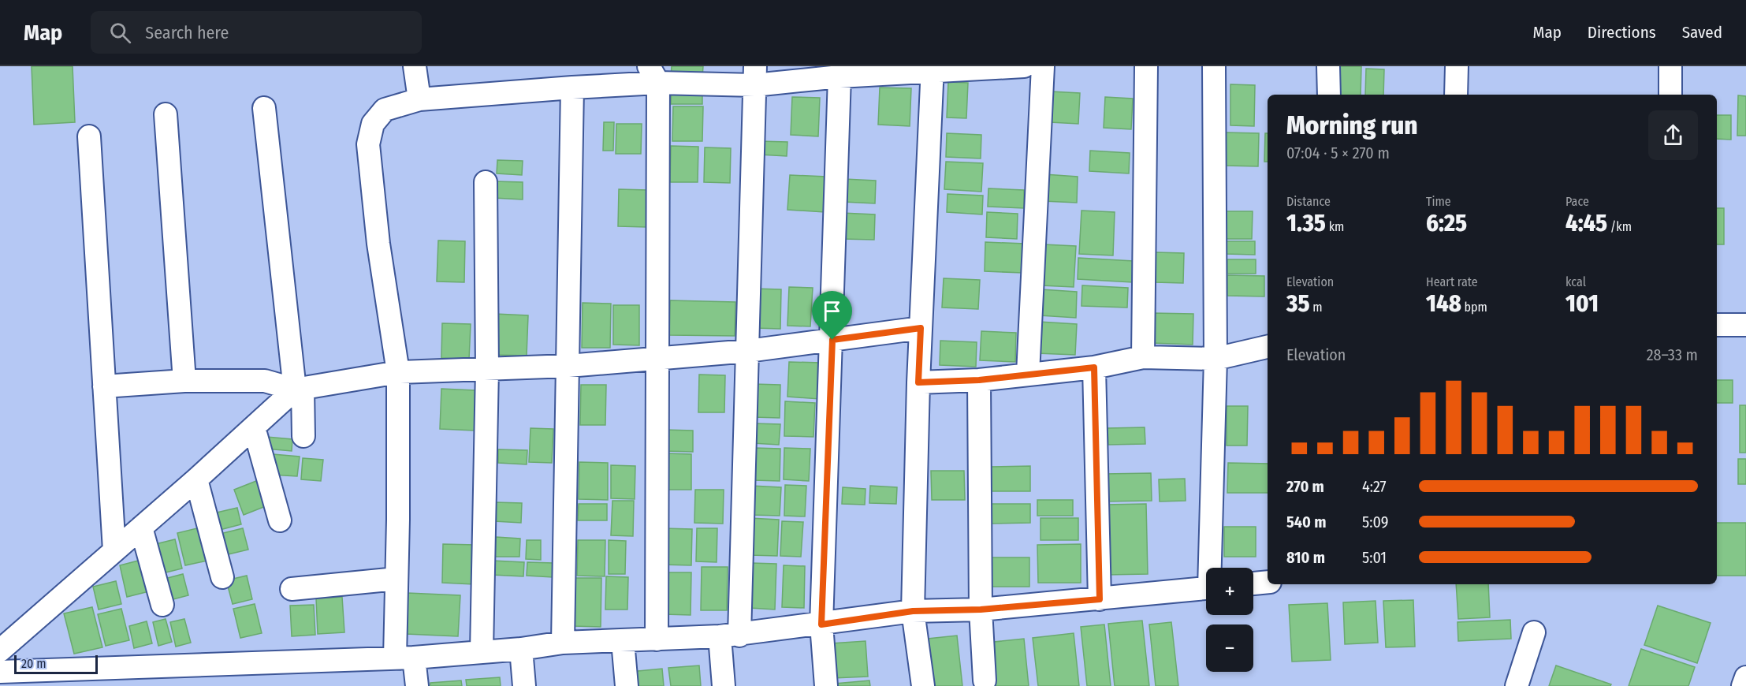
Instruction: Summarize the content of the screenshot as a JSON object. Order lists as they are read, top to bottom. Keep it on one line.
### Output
{"scale_bar":"20 m","page":{"header":"Map","search":"Search here","nav":["Map","Directions","Saved"],"heading":["Morning run","07:04 · 5 × 270 m"],"stats":[["Distance","1.35 km"],["Time","6:25"],["Pace","4:45 /km"],["Elevation","35 m"],["Heart rate","148 bpm"],["kcal","101"]],"chart":["Elevation","28–33 m"],"list":[{"name":"270 m","note":"4:27"},{"name":"540 m","note":"5:09"},{"name":"810 m","note":"5:01"}],"map_buttons":["+","−"],"scale":"20 m"}}
